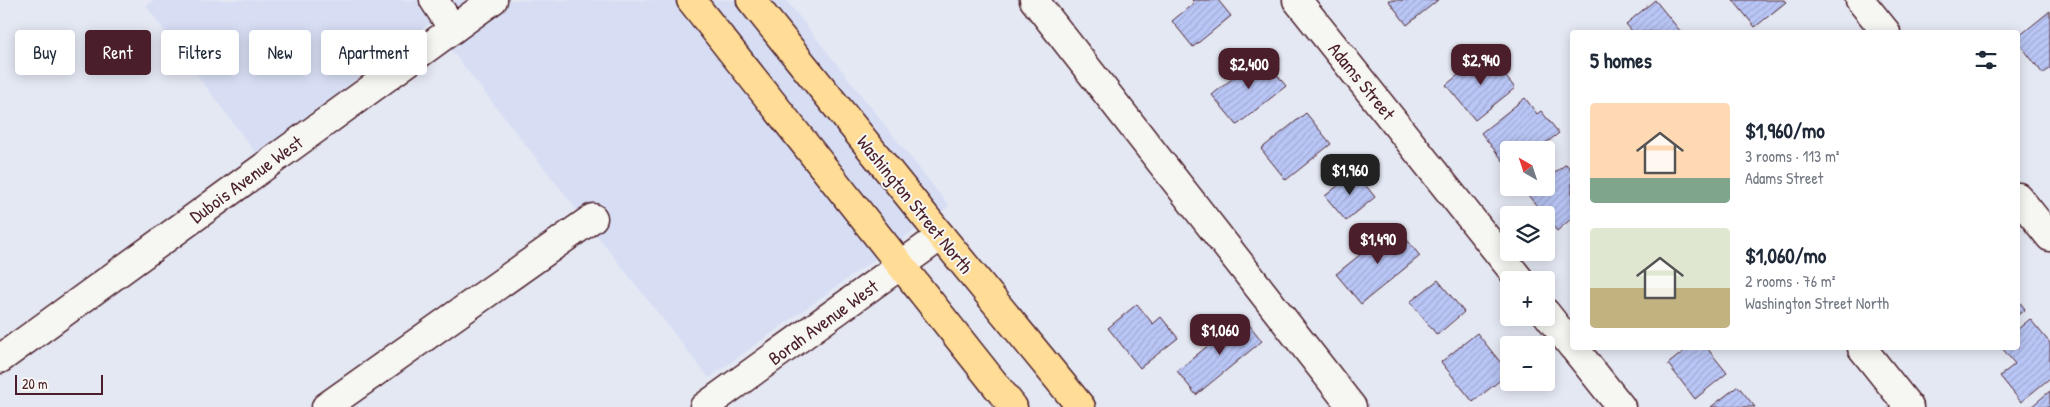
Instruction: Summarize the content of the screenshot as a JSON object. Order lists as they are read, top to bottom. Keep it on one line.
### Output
{"streets":{"main road":["Washington Street North"],"street":["Adams Street","Dubois Avenue West","Borah Avenue West"]},"crossings":[["Washington Street North","Borah Avenue West"]],"scale_bar":"20 m","north":"top left","page":{"chip":["Buy","Rent","Filters","New","Apartment"],"heading":"5 homes","price":["$2,940","$2,400","$1,960","$1,490","$1,060"],"list":[{"name":"$1,960/mo","note":"3 rooms · 113 m² · Adams Street"},{"name":"$1,060/mo","note":"2 rooms · 76 m² · Washington Street North"}],"map_buttons":["+","−"],"scale":"20 m"}}
